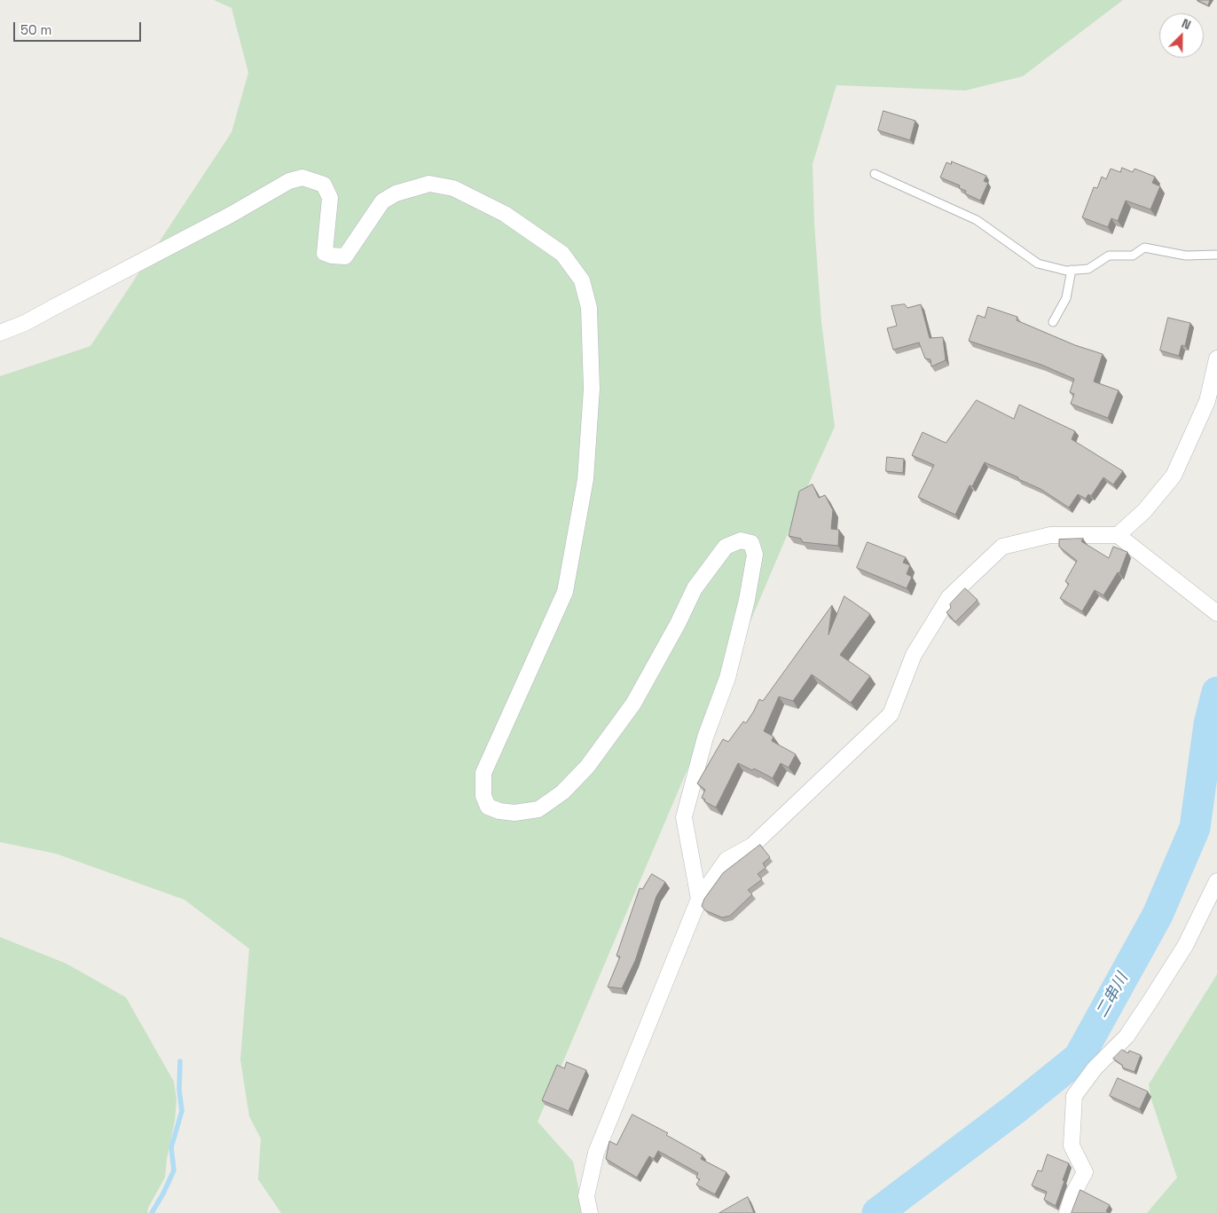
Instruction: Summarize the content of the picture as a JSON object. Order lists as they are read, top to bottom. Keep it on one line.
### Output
{"water":["二串川"],"scale_bar":"50 m","north":"top right"}
